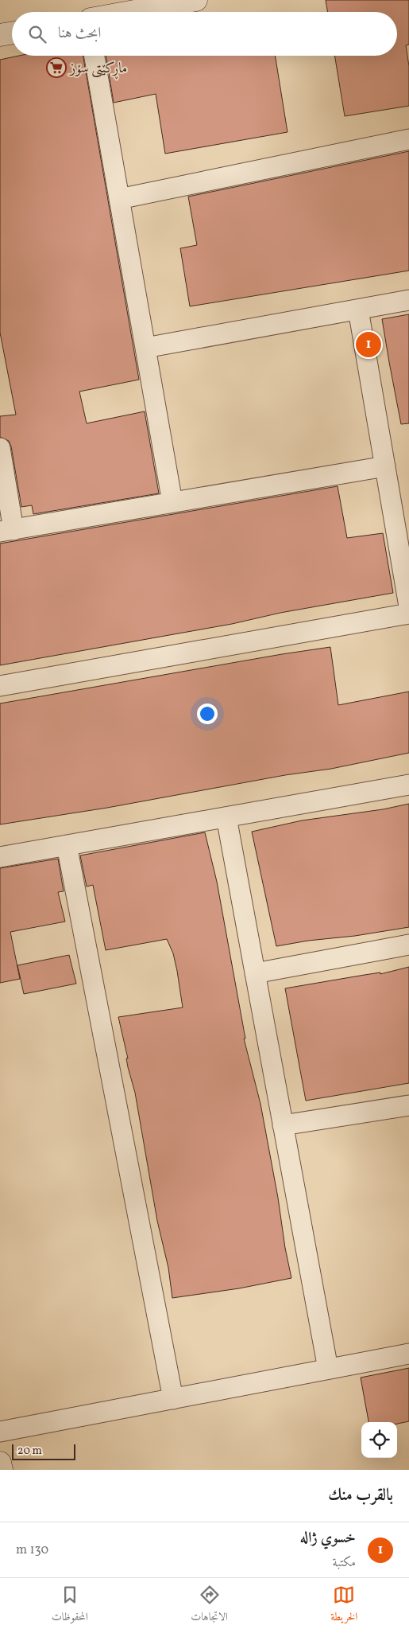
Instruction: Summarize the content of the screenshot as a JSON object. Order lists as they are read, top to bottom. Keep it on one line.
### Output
{"places":{"supermarket":["ماڕکێتی سۆز"]},"scale_bar":"20 m","page":{"search":"ابحث هنا","pins":"1","scale":"20 m","heading":"بالقرب منك","list":[{"mark":"1","name":"خسوي ژاله","note":"مكتبة","value":"130 m"}],"nav":["الخريطة","الاتجاهات","المحفوظات"]}}
